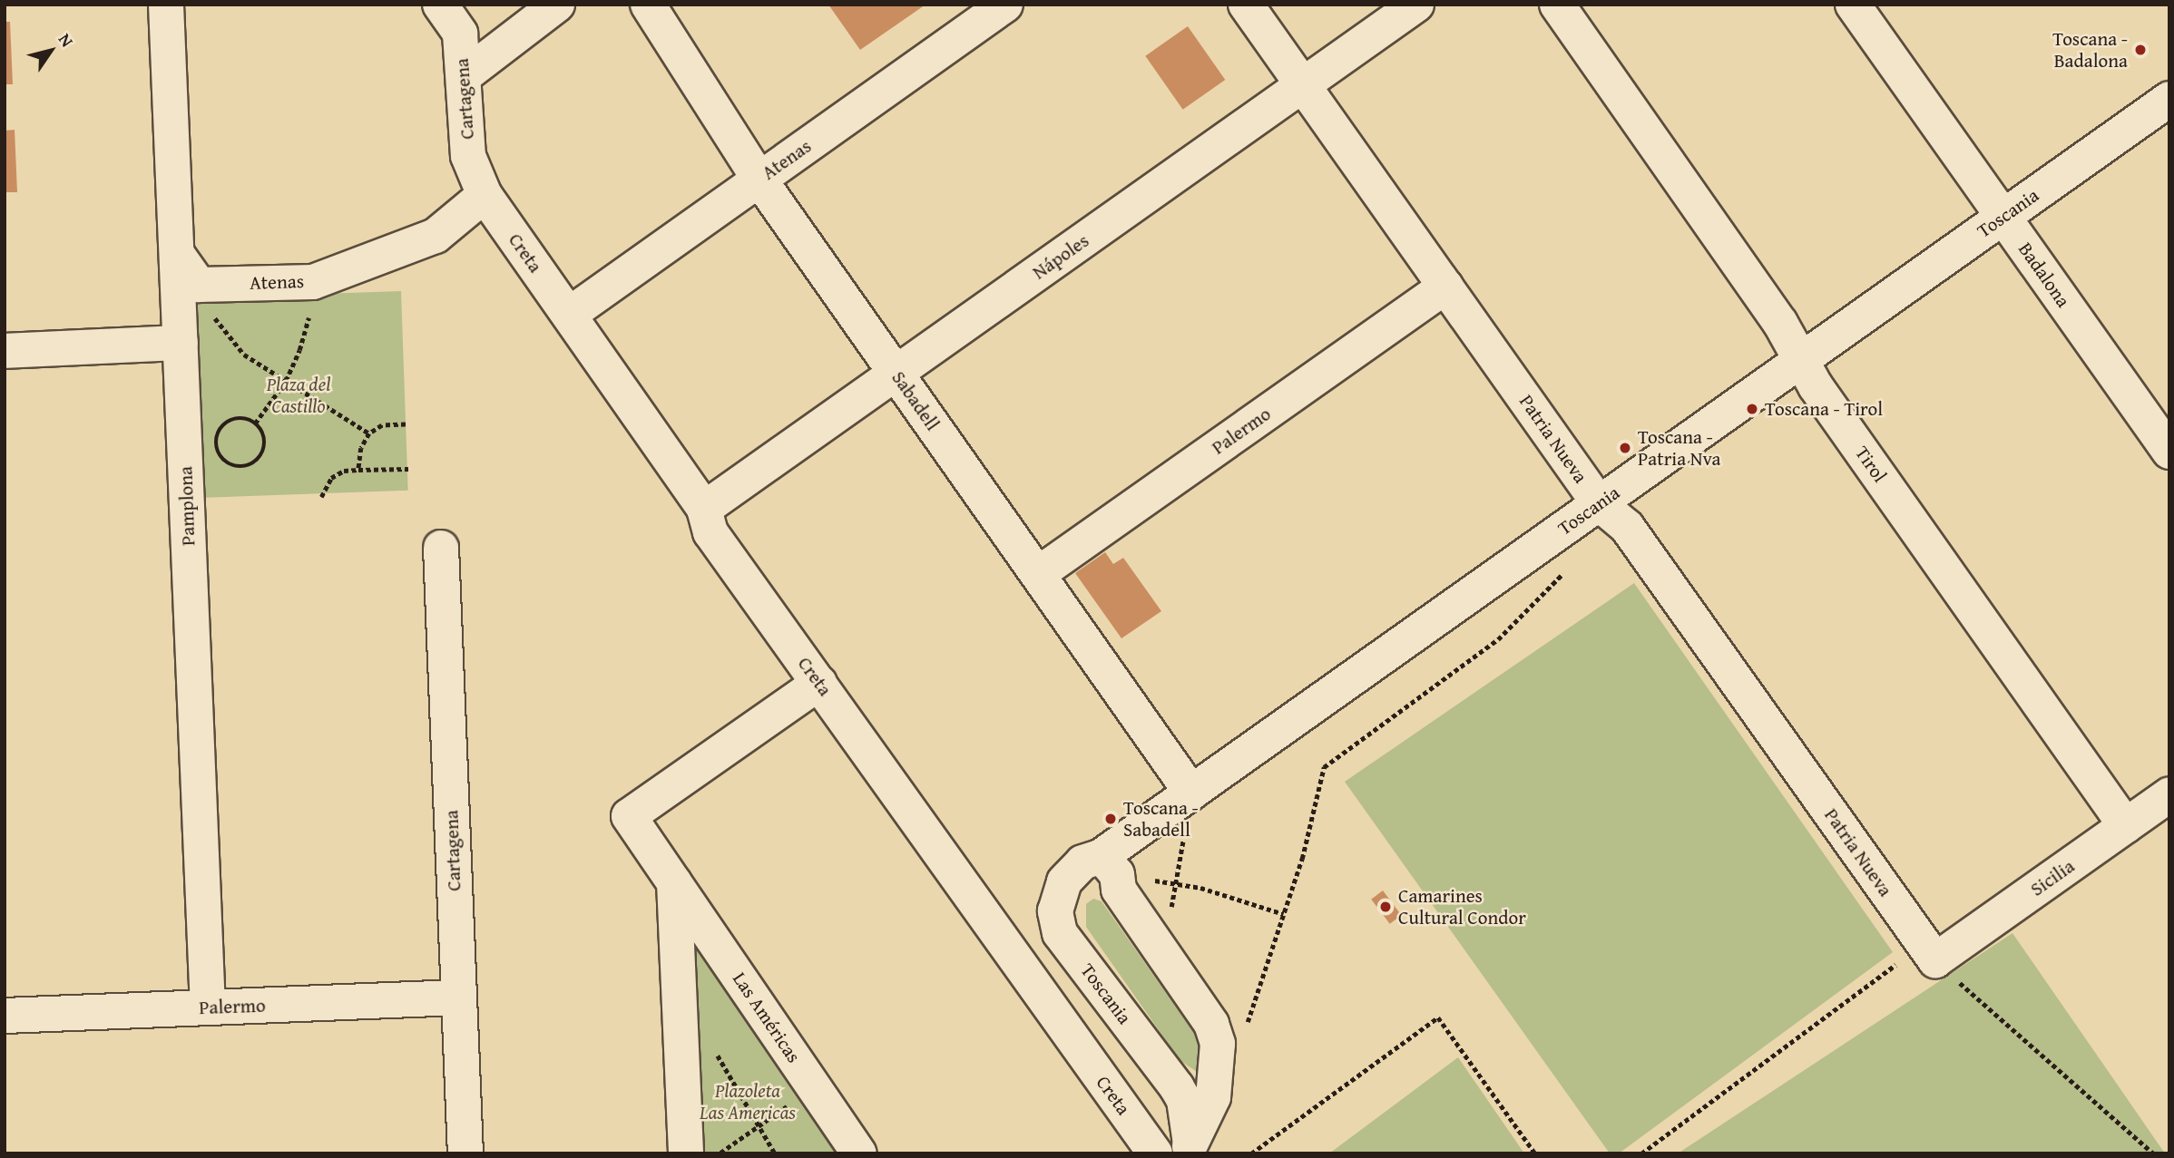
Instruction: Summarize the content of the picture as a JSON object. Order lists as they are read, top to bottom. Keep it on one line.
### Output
{"streets":{"street":["Cartagena","Atenas","Toscania","Creta","Nápoles","Badalona","Sabadell","Palermo","Patria Nueva","Tirol","Pamplona","Sicilia","Las Américas"]},"crossings":[["Cartagena","Atenas"],["Cartagena","Creta"],["Cartagena","Palermo"],["Atenas","Creta"],["Atenas","Sabadell"],["Toscania","Badalona"],["Toscania","Sabadell"],["Toscania","Patria Nueva"],["Toscania","Tirol"],["Creta","Nápoles"],["Creta","Las Américas"],["Nápoles","Sabadell"],["Nápoles","Patria Nueva"],["Sabadell","Palermo"],["Palermo","Patria Nueva"],["Palermo","Pamplona"],["Patria Nueva","Sicilia"],["Tirol","Sicilia"]],"parks":["Plaza del Castillo","Plazoleta Las Americas"],"places":["Toscana - Badalona","Toscana - Tirol","Toscana - Patria Nva","Toscana - Sabadell","Camarines Cultural Condor"],"north":"top right"}
